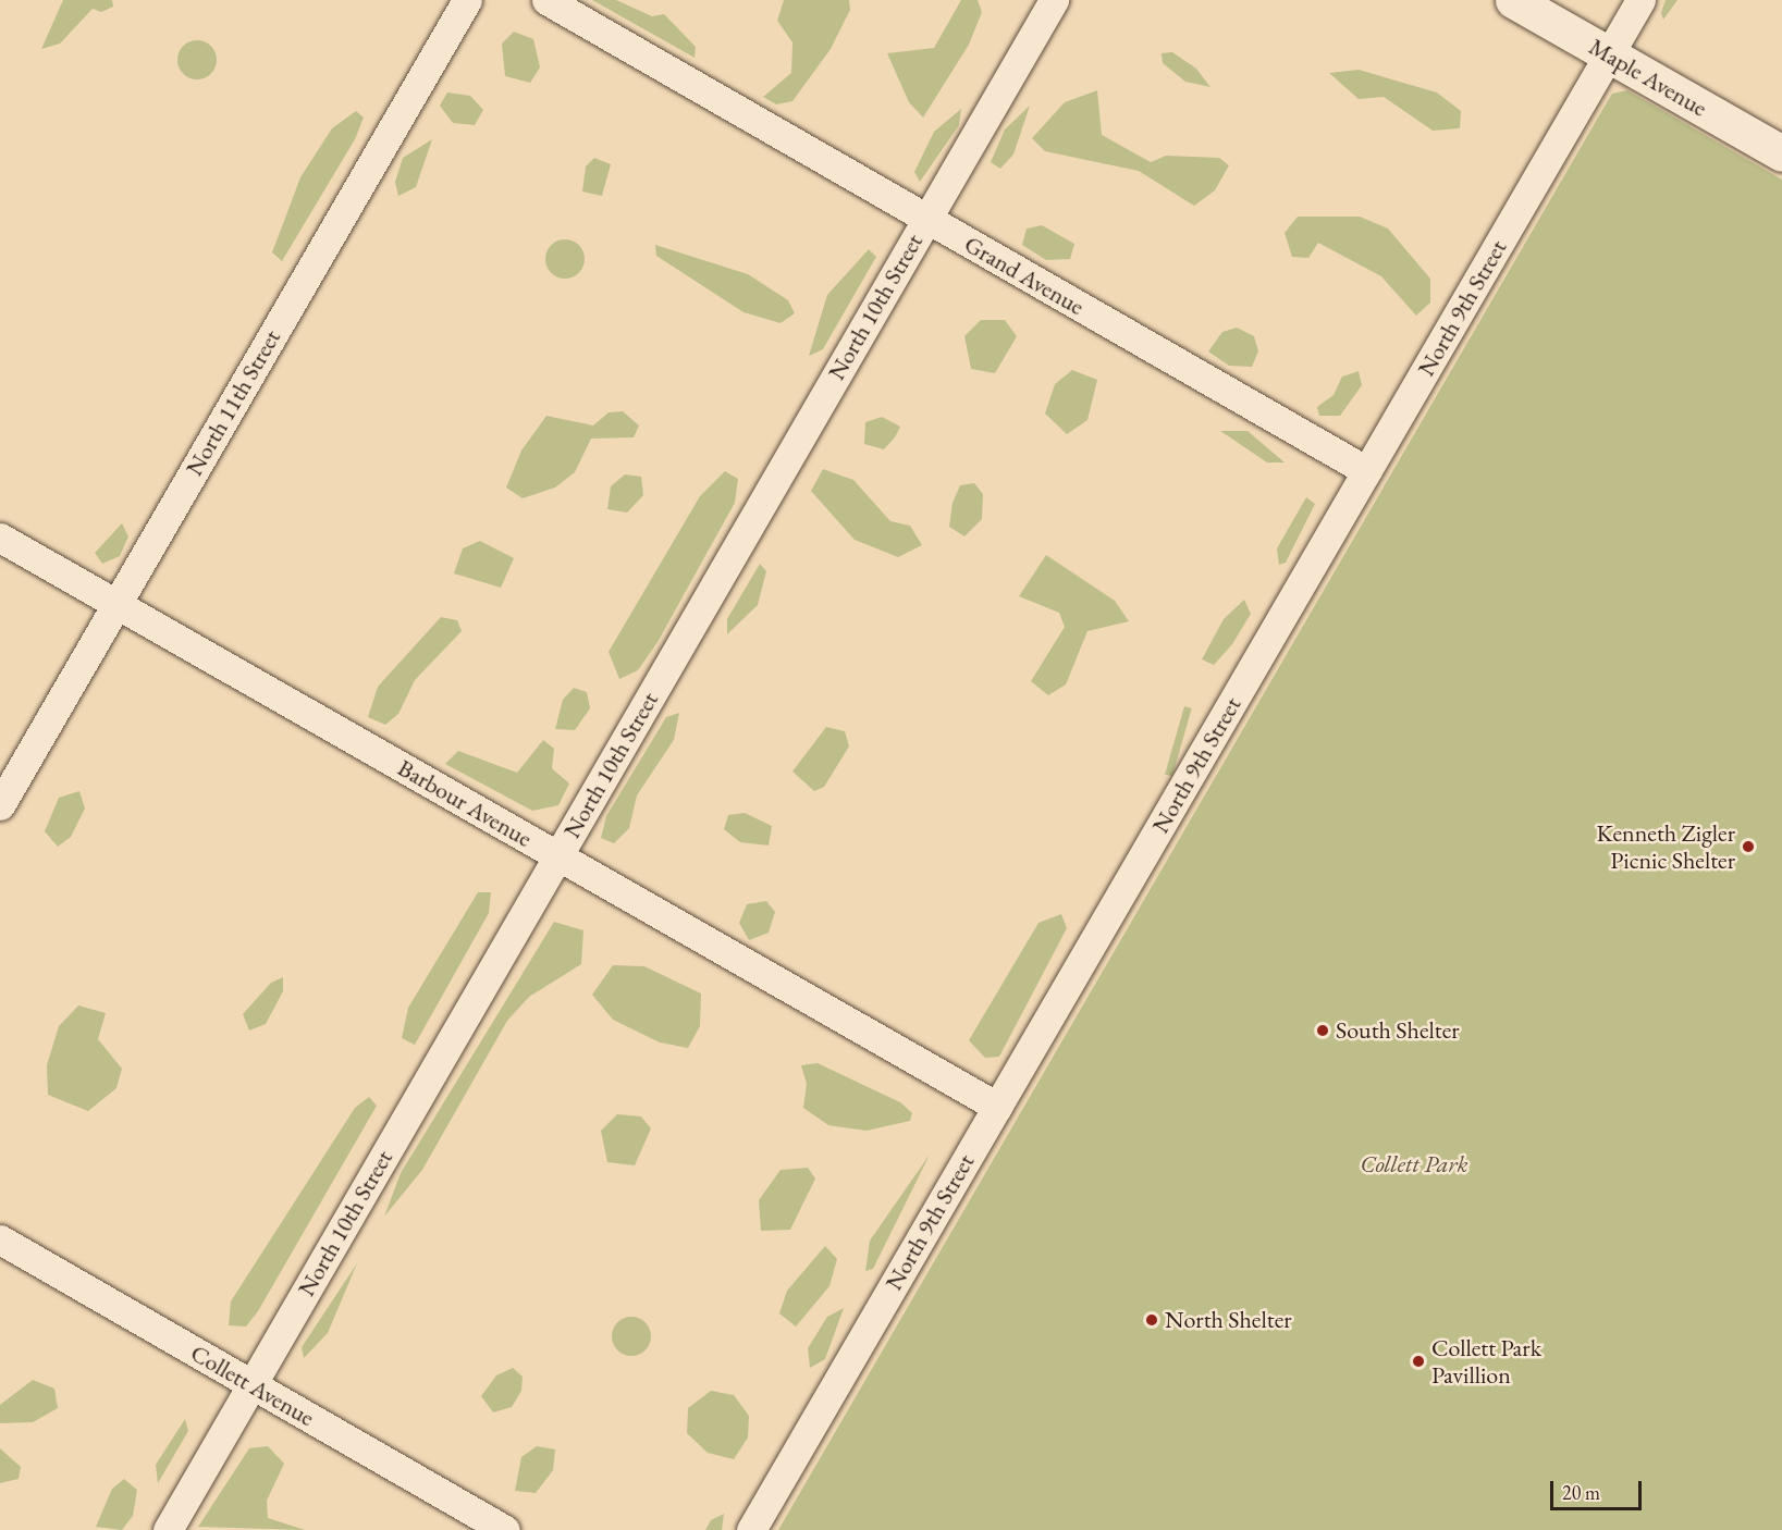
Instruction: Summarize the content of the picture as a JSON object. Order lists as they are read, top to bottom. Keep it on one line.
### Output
{"streets":{"main road":["Maple Avenue"],"street":["Grand Avenue","North 10th Street","North 9th Street","North 11th Street","Barbour Avenue","Collett Avenue"]},"crossings":[["Maple Avenue","North 9th Street"],["Grand Avenue","North 10th Street"],["Grand Avenue","North 9th Street"],["North 10th Street","Barbour Avenue"],["North 10th Street","Collett Avenue"],["North 9th Street","Barbour Avenue"],["North 11th Street","Barbour Avenue"]],"parks":["Collett Park"],"places":["Kenneth Zigler Picnic Shelter","South Shelter","North Shelter","Collett Park Pavillion"],"scale_bar":"20 m"}
